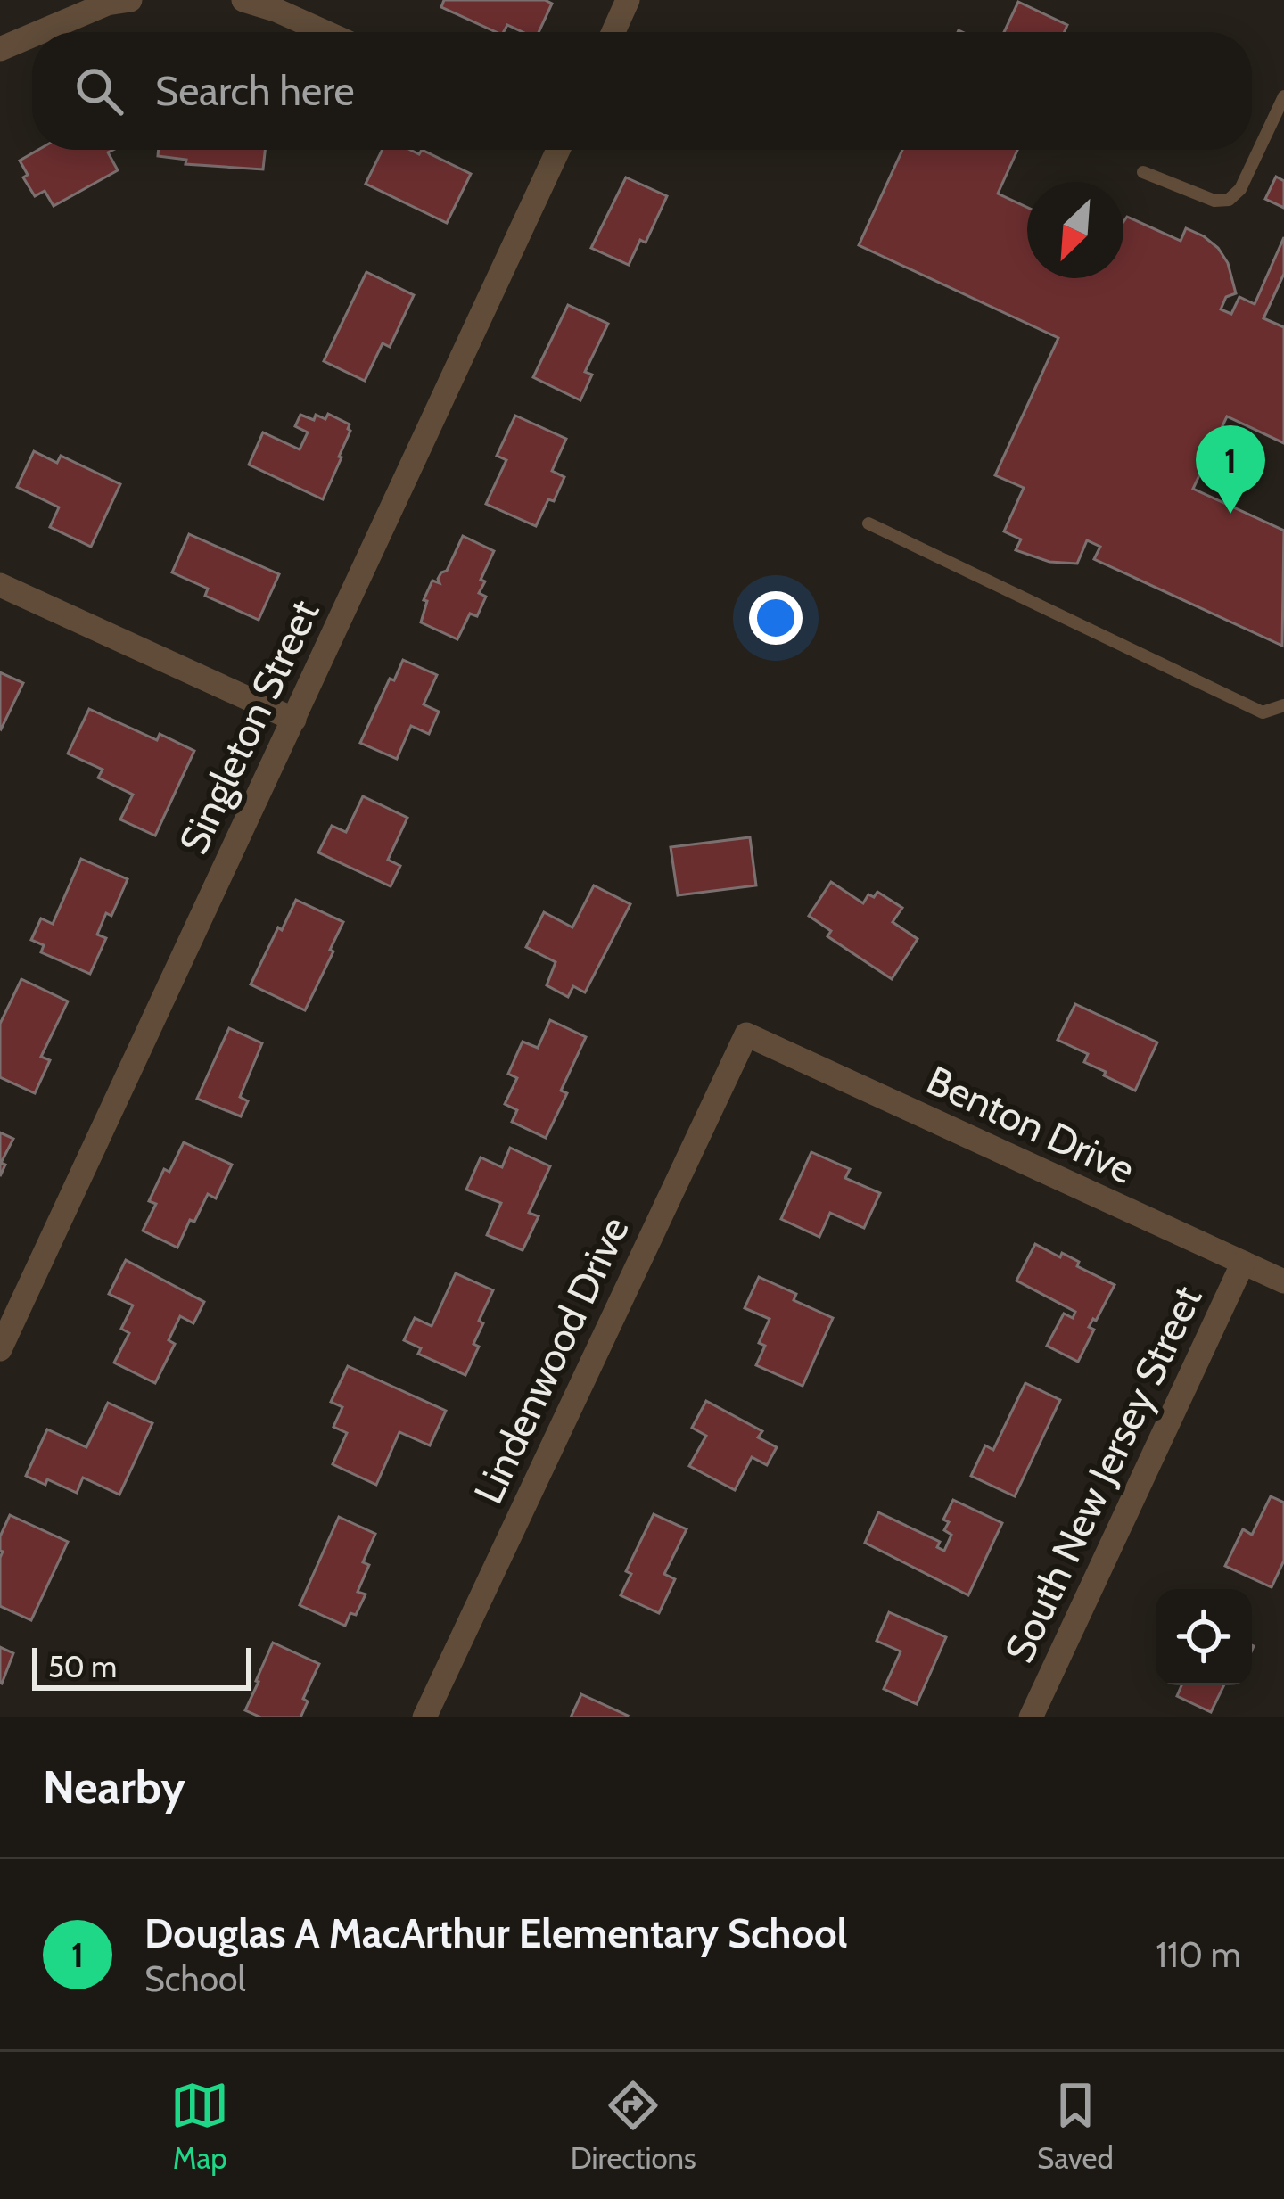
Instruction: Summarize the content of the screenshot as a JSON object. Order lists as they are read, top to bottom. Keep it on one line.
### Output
{"streets":{"street":["Singleton Street","Benton Drive","Lindenwood Drive","South New Jersey Street"]},"crossings":[["Benton Drive","Lindenwood Drive"],["Benton Drive","South New Jersey Street"]],"scale_bar":"50 m","north":"bottom left","page":{"search":"Search here","pins":"1","scale":"50 m","heading":"Nearby","list":[{"mark":"1","name":"Douglas A MacArthur Elementary School","note":"School","value":"110 m"}],"nav":["Map","Directions","Saved"]}}
